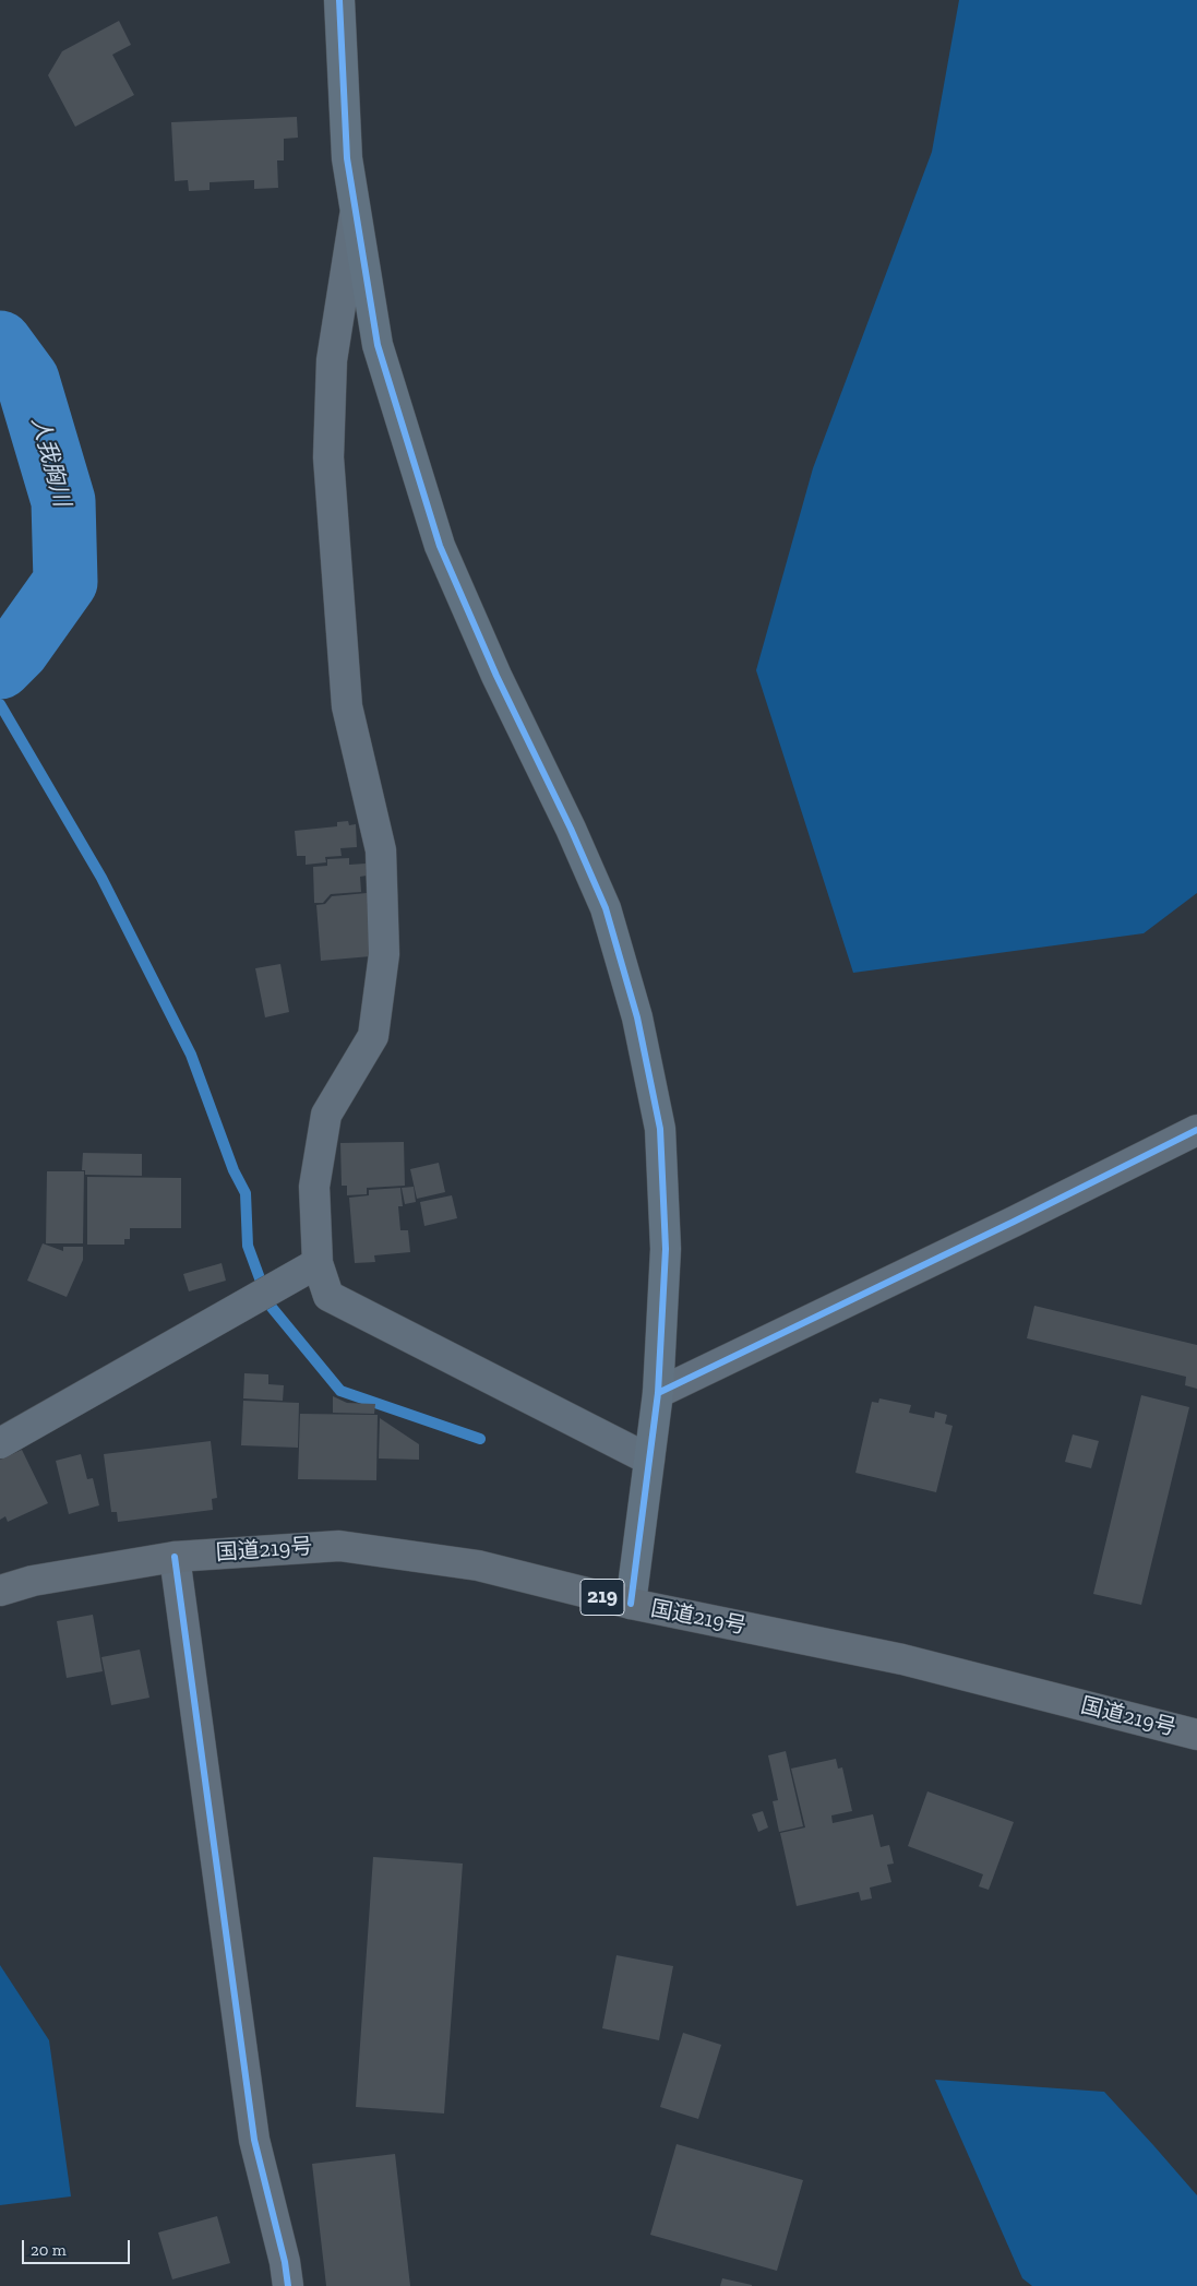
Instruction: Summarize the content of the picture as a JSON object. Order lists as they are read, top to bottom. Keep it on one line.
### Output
{"streets":{"highway":["国道219号","219"]},"water":["人我胸川"],"scale_bar":"20 m"}
